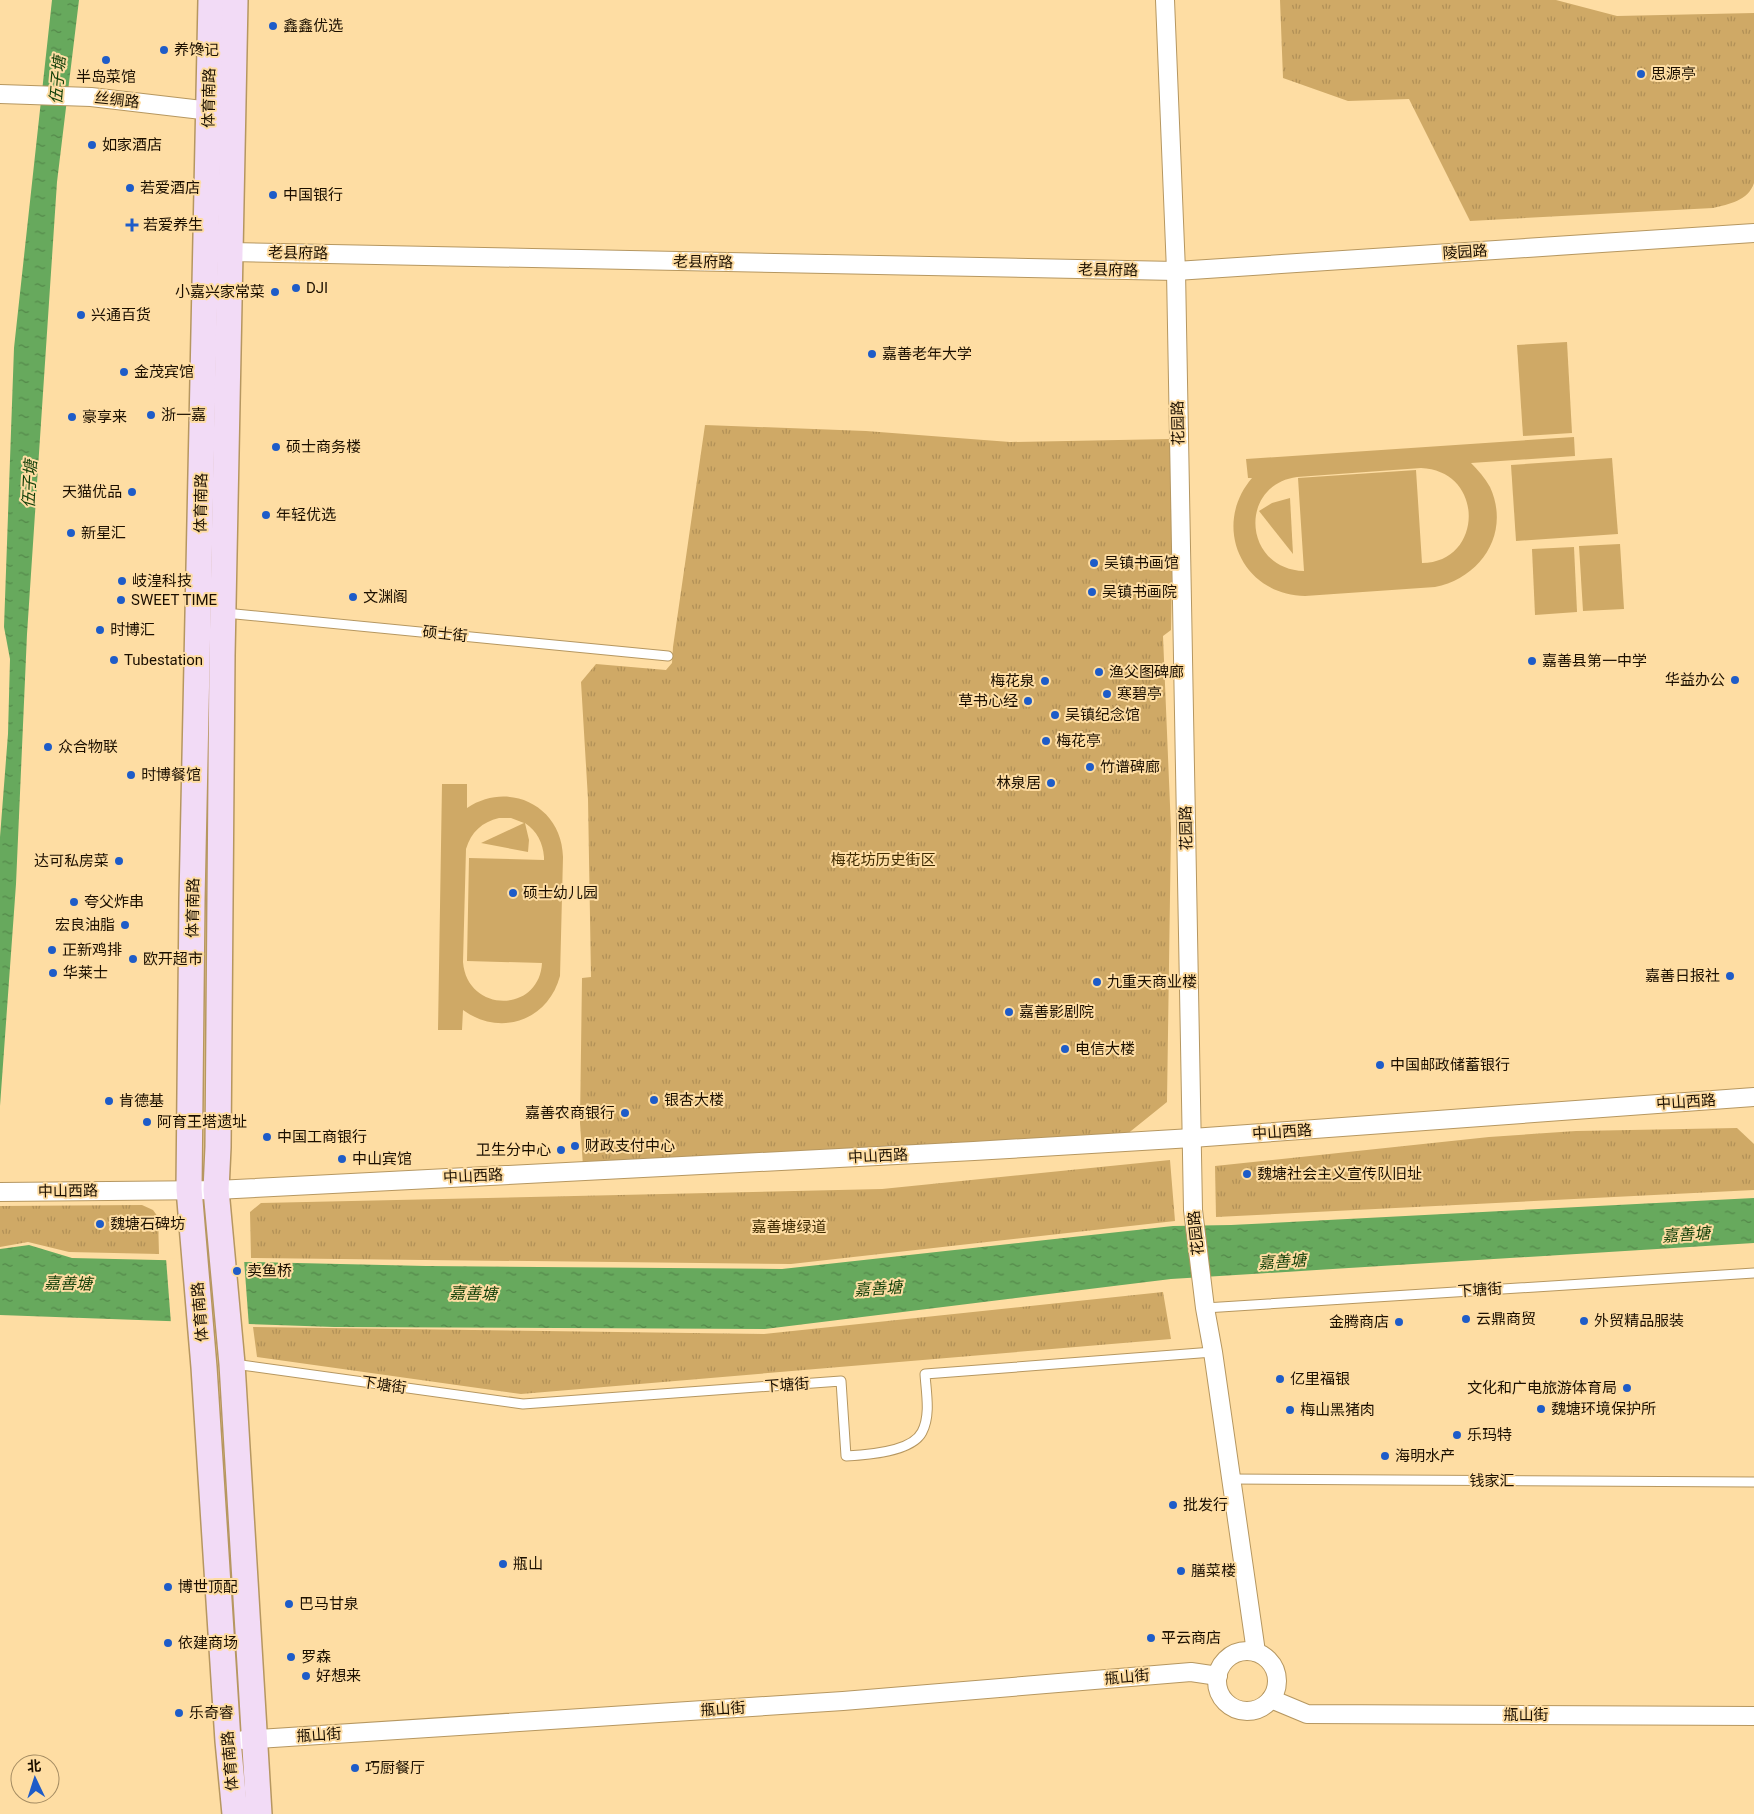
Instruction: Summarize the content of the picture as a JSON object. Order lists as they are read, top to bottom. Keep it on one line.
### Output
{"streets":{"main road":["体育南路"],"street":["丝绸路","陵园路","老县府路","花园路","中山西路","甁山街"],"lane":["硕士街","下塘街","钱家汇"]},"crossings":[["体育南路","丝绸路"],["体育南路","老县府路"],["体育南路","硕士街"],["体育南路","中山西路"],["体育南路","下塘街"],["体育南路","甁山街"],["陵园路","老县府路"],["陵园路","花园路"],["老县府路","花园路"],["花园路","中山西路"],["花园路","下塘街"],["花园路","钱家汇"],["花园路","甁山街"]],"water":["伍子塘","嘉善塘"],"parks":["梅花坊历史街区","嘉善塘绿道"],"places":{"other":["鑫鑫优选","养馋记","半岛菜馆","思源亭","如家酒店","若爱酒店","中国银行","DJI","小嘉兴家常菜","兴通百货","嘉善老年大学","金茂宾馆","浙一嘉","豪享来","硕士商务楼","天猫优品","年轻优选","新星汇","吴镇书画馆","岐湟科技","吴镇书画院","文渊阁","SWEET TIME","时博汇","Tubestation","嘉善县第一中学","渔父图碑廊","华益办公","梅花泉","寒碧亭","草书心经","吴镇纪念馆","梅花亭","众合物联","竹谱碑廊","时博餐馆","林泉居","达可私房菜","硕士幼儿园","夸父炸串","宏良油脂","正新鸡排","欧开超市","华莱士","嘉善日报社","九重天商业楼","嘉善影剧院","电信大楼","中国邮政储蓄银行","银杏大楼","肯德基","嘉善农商银行","阿育王塔遗址","中国工商银行","财政支付中心","卫生分中心","中山宾馆","魏塘社会主义宣传队旧址","魏塘石碑坊","卖鱼桥","云鼎商贸","外贸精品服装","金腾商店","亿里福银","文化和广电旅游体育局","魏塘环境保护所","梅山黑猪肉","乐玛特","海明水产","批发行","瓶山","膳菜楼","博世顶配","巴马甘泉","平云商店","依建商场","罗森","好想来","乐奇睿","巧厨餐厅"],"health":["若爱养生"]},"north":"top"}
